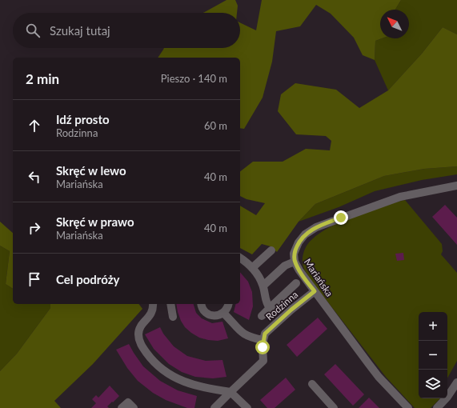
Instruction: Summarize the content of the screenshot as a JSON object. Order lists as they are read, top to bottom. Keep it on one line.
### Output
{"streets":{"street":["Mariańska","Rodzinna"]},"crossings":[["Mariańska","Rodzinna"]],"north":"top left","page":{"search":"Szukaj tutaj","heading":["2 min","Pieszo · 140 m"],"list":[["Idź prosto","Rodzinna","60 m"],["Skręć w lewo","Mariańska","40 m"],["Skręć w prawo","Mariańska","40 m"],"Cel podróży"],"map_buttons":["+","−"]}}
